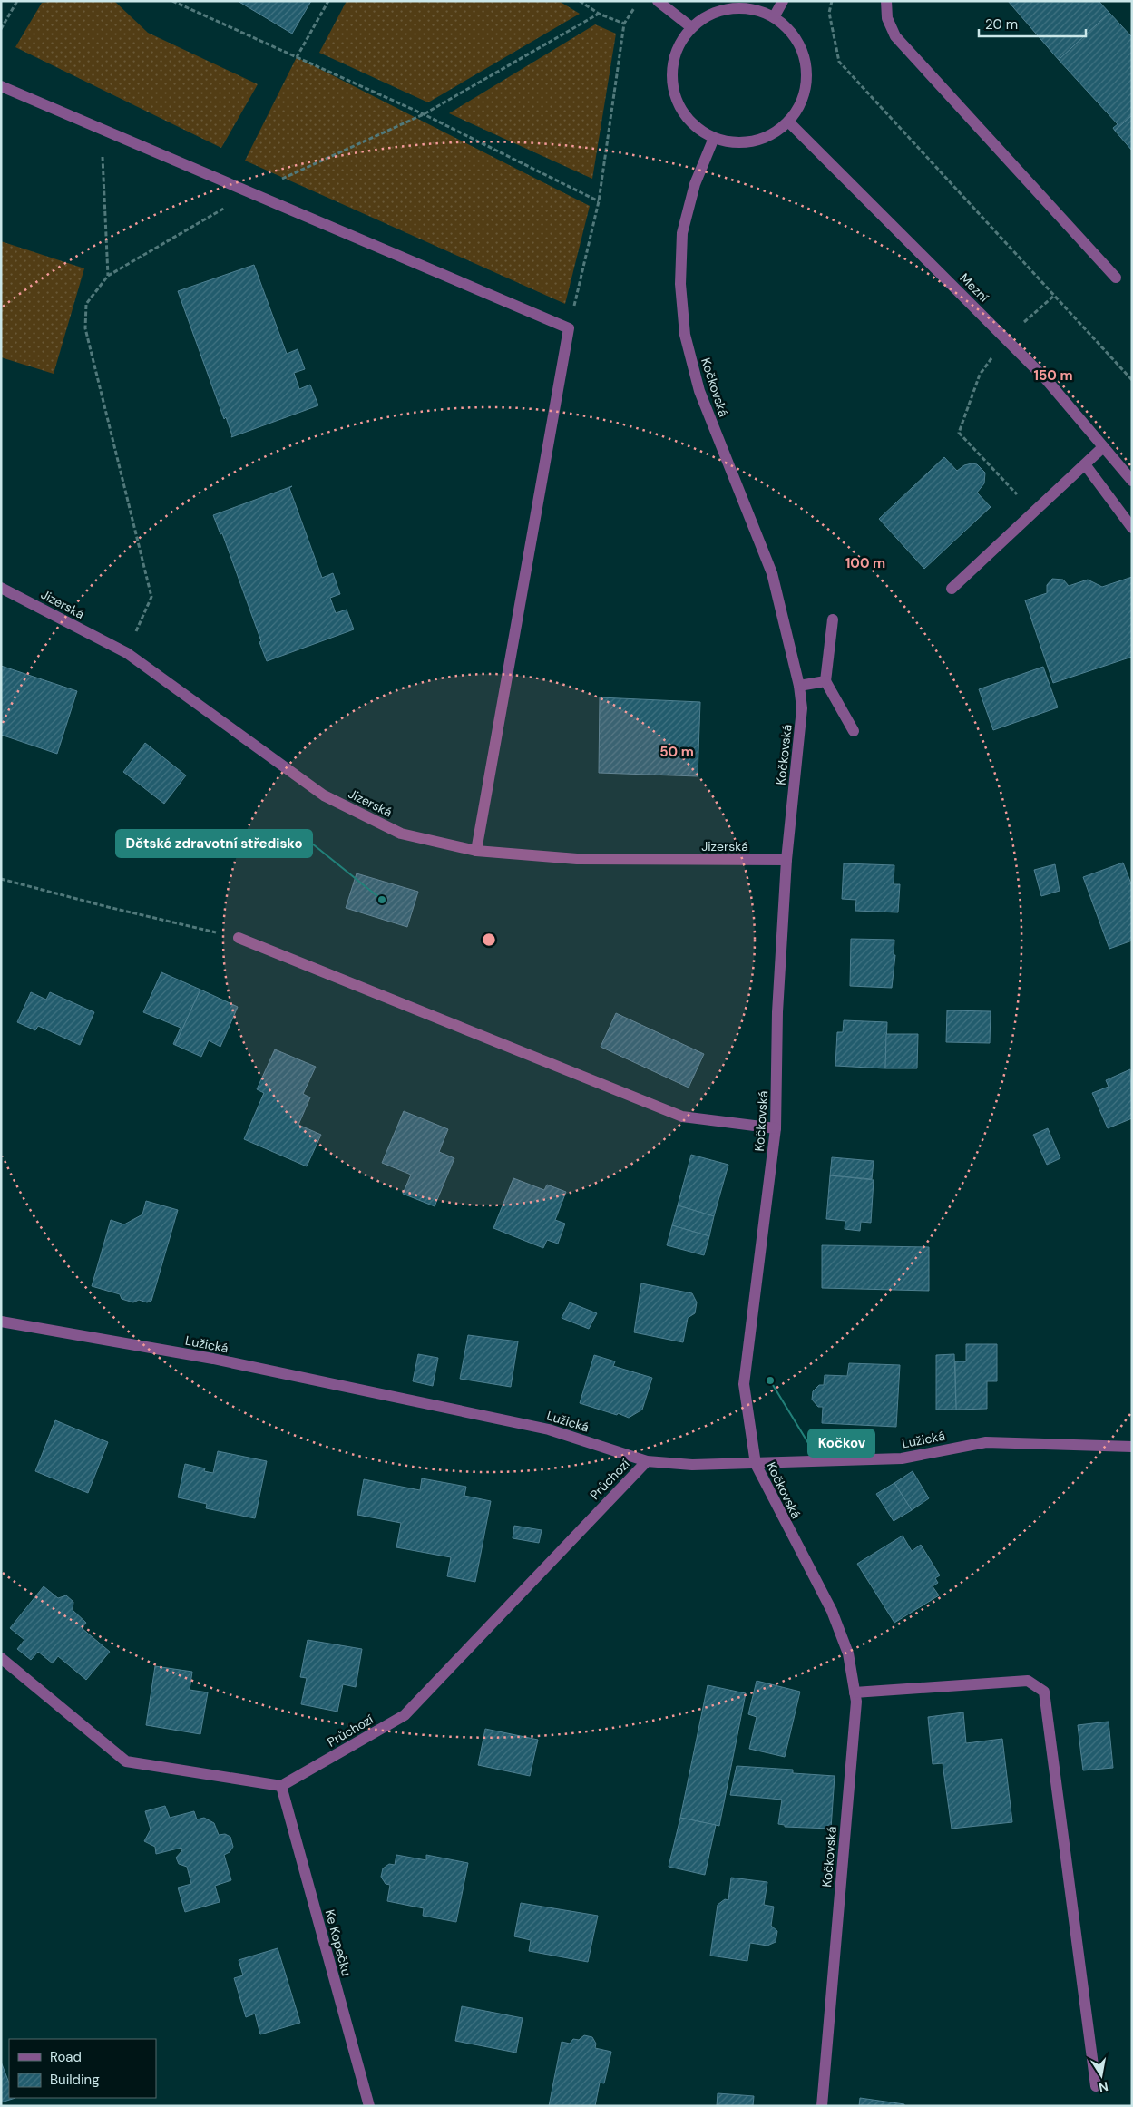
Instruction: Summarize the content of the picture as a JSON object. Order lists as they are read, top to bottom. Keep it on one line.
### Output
{"streets":{"street":["Mezní","Kočkovská","Jizerská","Lužická","Průchozí","Ke Kopečku"]},"crossings":[["Mezní","Kočkovská"],["Kočkovská","Jizerská"],["Kočkovská","Lužická"],["Lužická","Průchozí"],["Průchozí","Ke Kopečku"]],"places":["Dětské zdravotní středisko","Kočkov"],"legend":["Road","Building"],"scale_bar":"20 m","north":"bottom","rings":["150 m","100 m","50 m"]}
